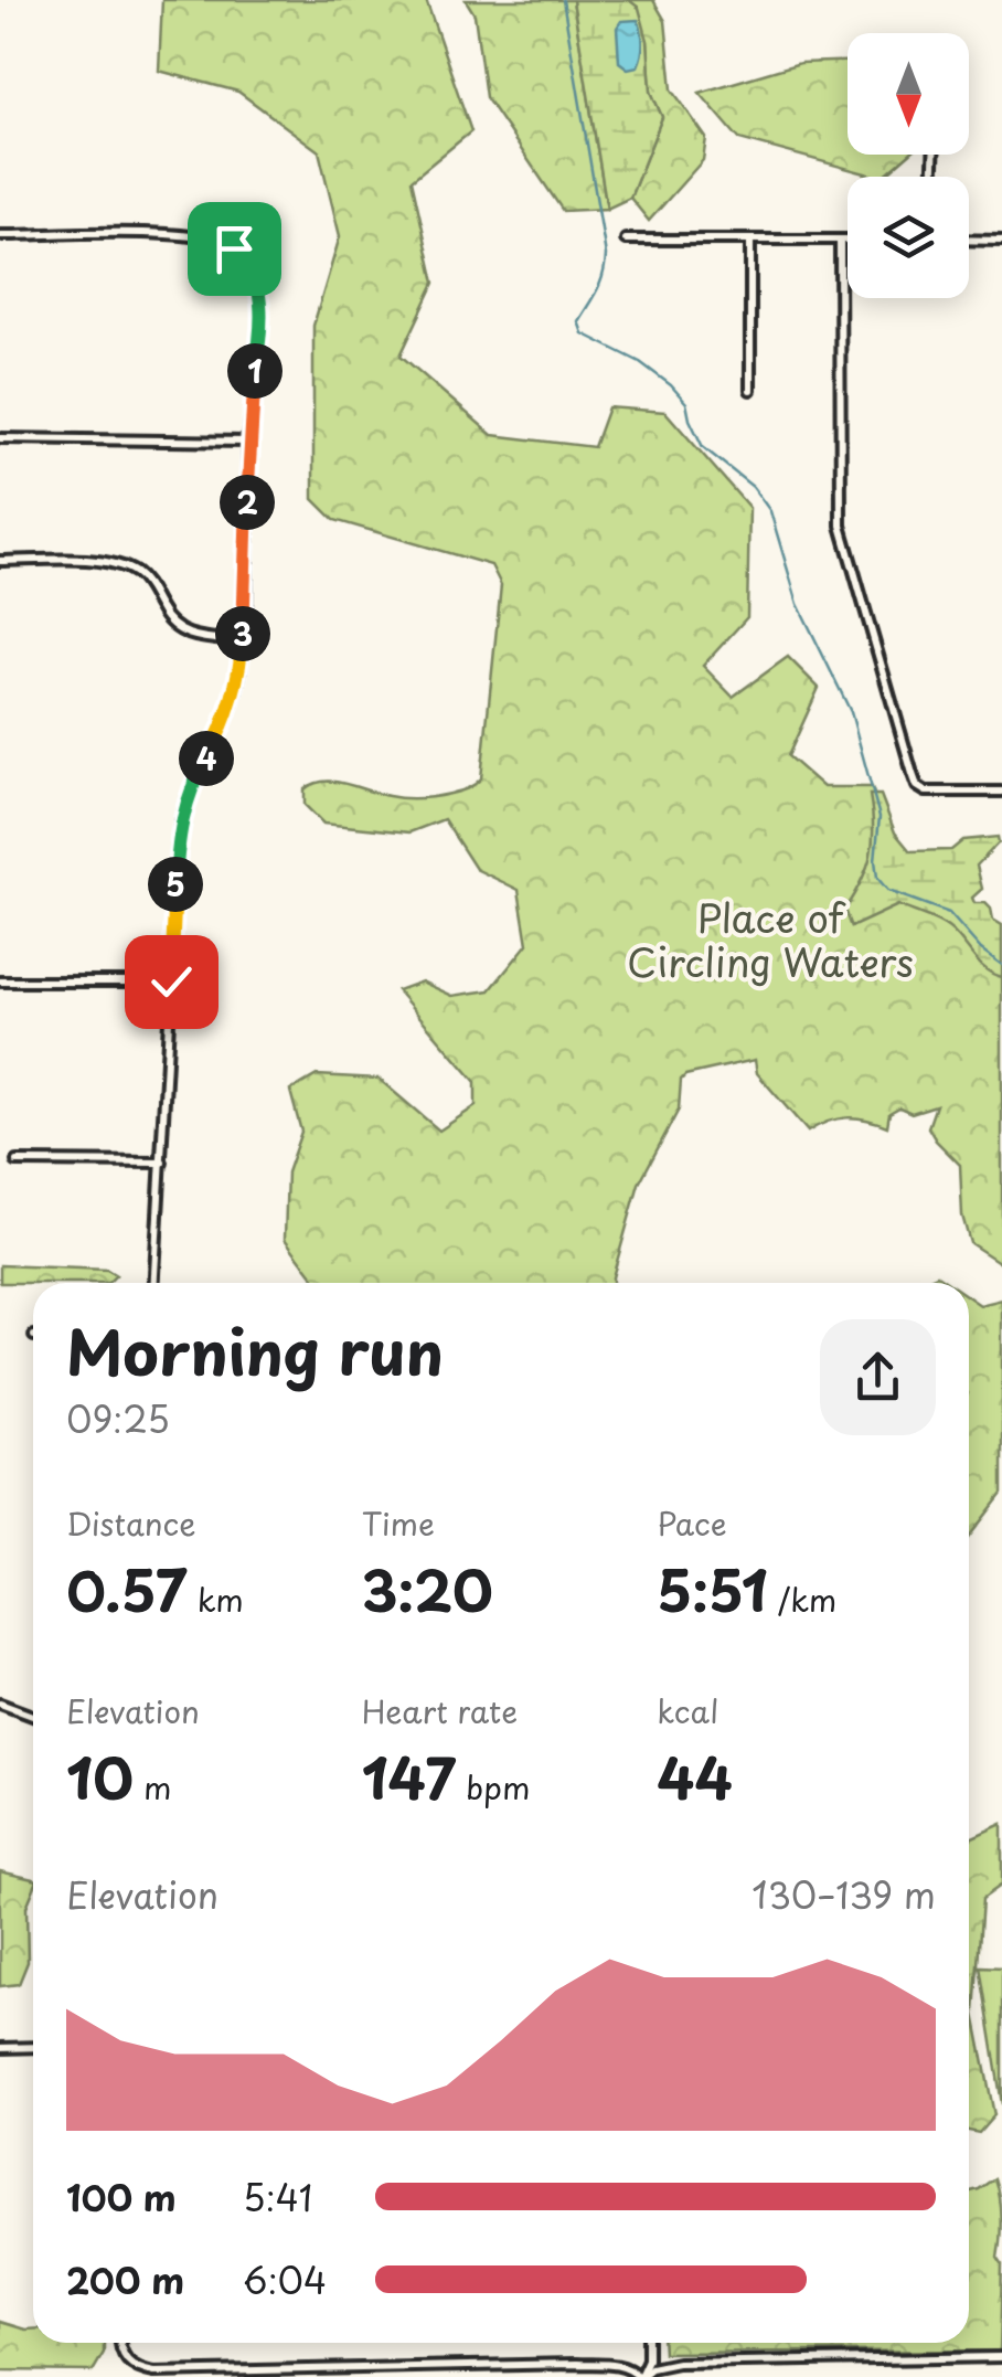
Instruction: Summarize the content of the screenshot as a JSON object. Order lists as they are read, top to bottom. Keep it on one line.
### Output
{"parks":["Place of Circling Waters"],"north":"bottom","page":{"pins":["1","2","3","4","5"],"heading":["Morning run","09:25"],"stats":[["Distance","0.57 km"],["Time","3:20"],["Pace","5:51 /km"],["Elevation","10 m"],["Heart rate","147 bpm"],["kcal","44"]],"chart":["Elevation","130–139 m"],"list":[{"name":"100 m","note":"5:41"},{"name":"200 m","note":"6:04"}]}}
